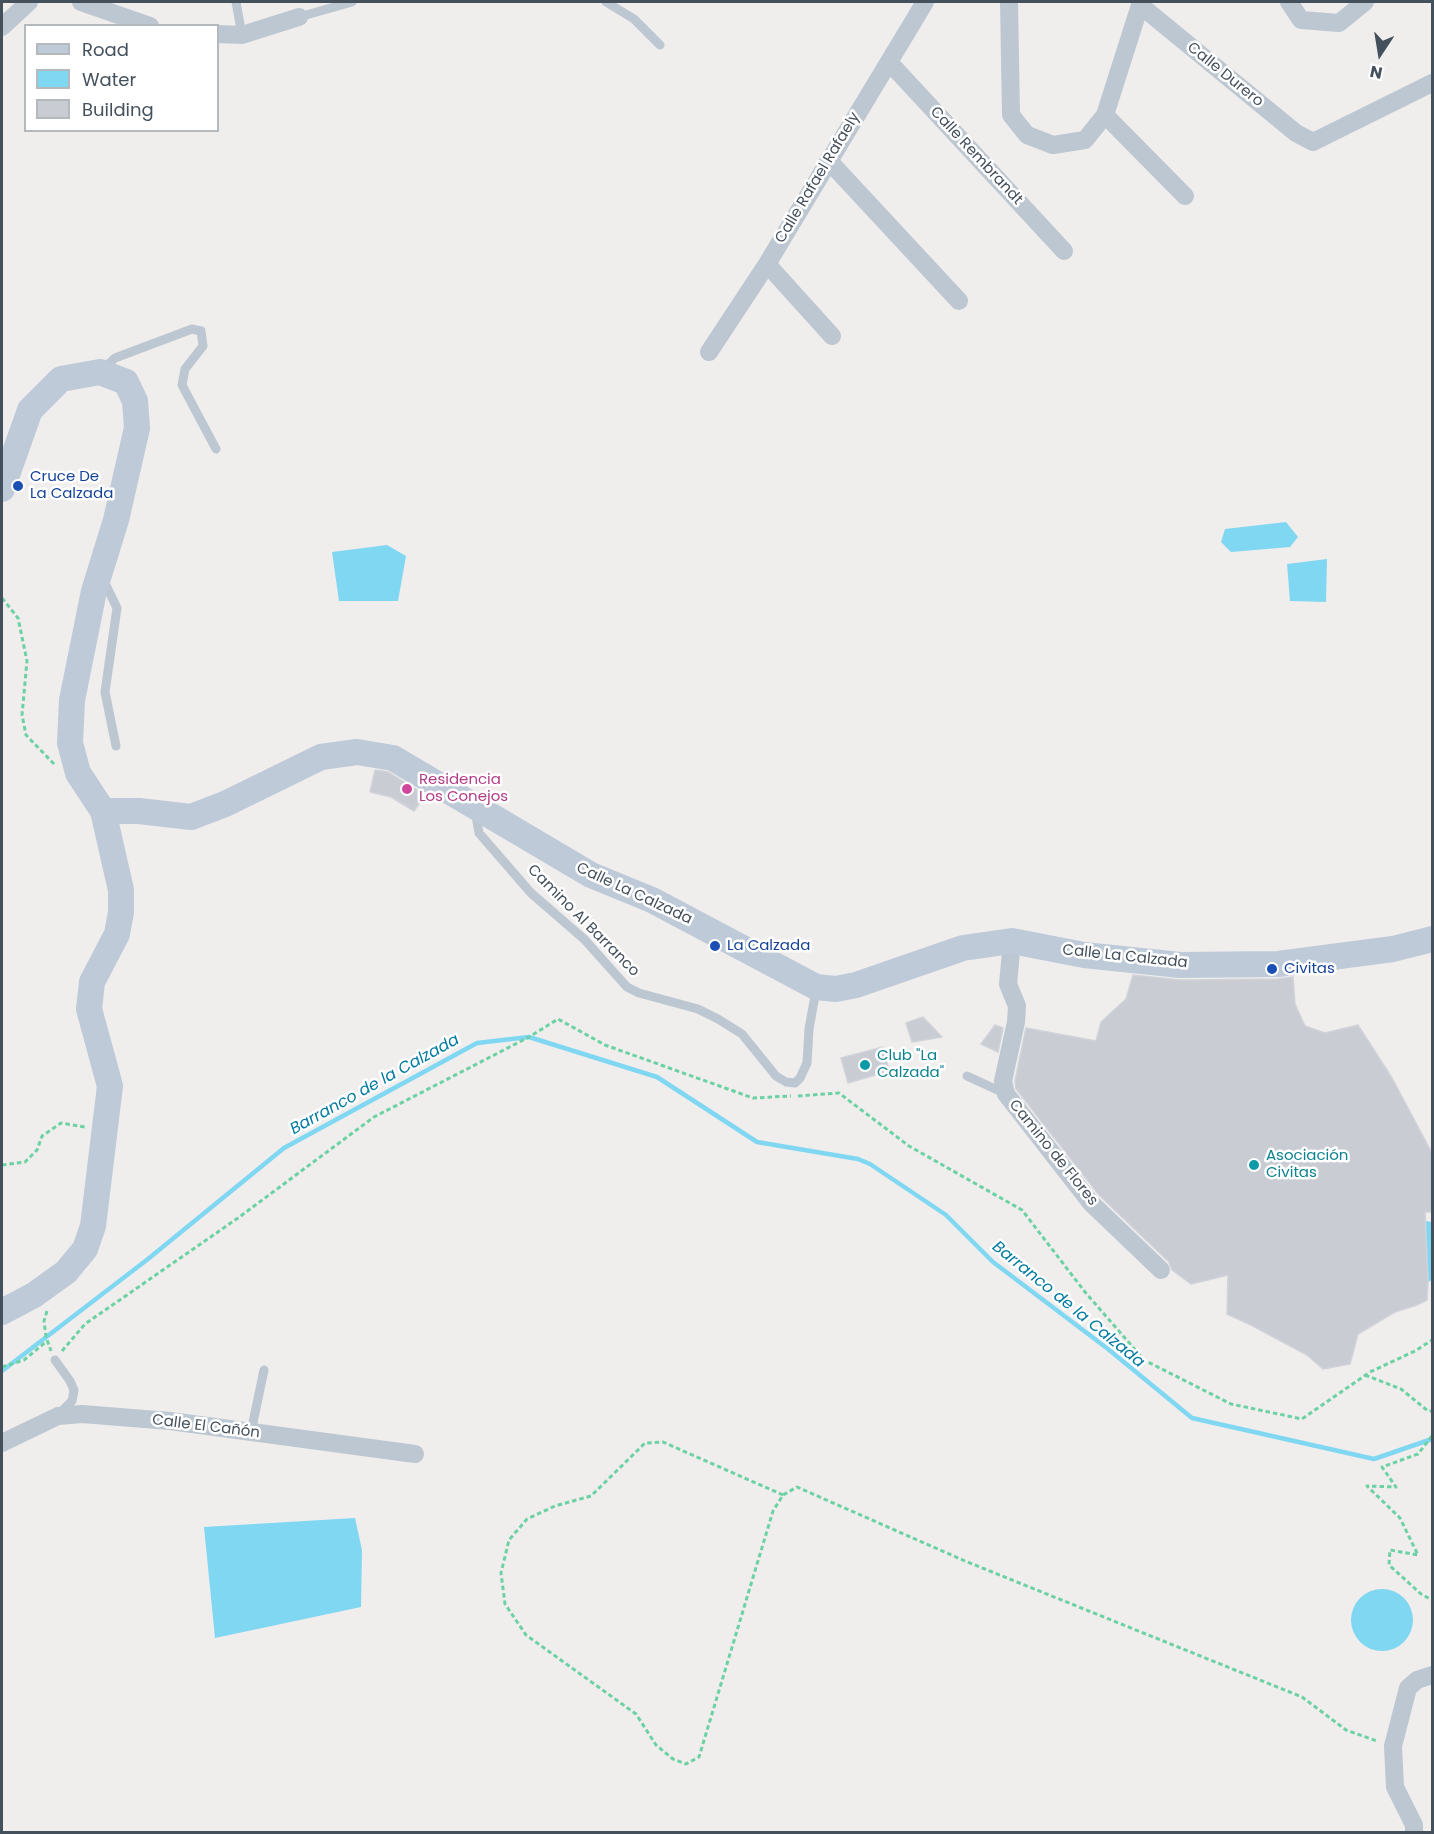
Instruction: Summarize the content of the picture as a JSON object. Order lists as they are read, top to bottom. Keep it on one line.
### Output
{"streets":{"main road":["Calle La Calzada"],"street":["Calle Durero","Calle Rembrandt","Calle Rafael Rafaely","Camino de Flores","Calle El Cañón"],"lane":["Camino Al Barranco"]},"crossings":[["Calle Rembrandt","Calle Rafael Rafaely"],["Calle La Calzada","Camino Al Barranco"],["Calle La Calzada","Camino de Flores"]],"water":["Barranco de la Calzada"],"places":["Cruce De La Calzada","Residencia Los Conejos","La Calzada","Civitas","Club \"La Calzada\"","Asociación Civitas"],"legend":["Road","Water","Building"],"north":"bottom"}
